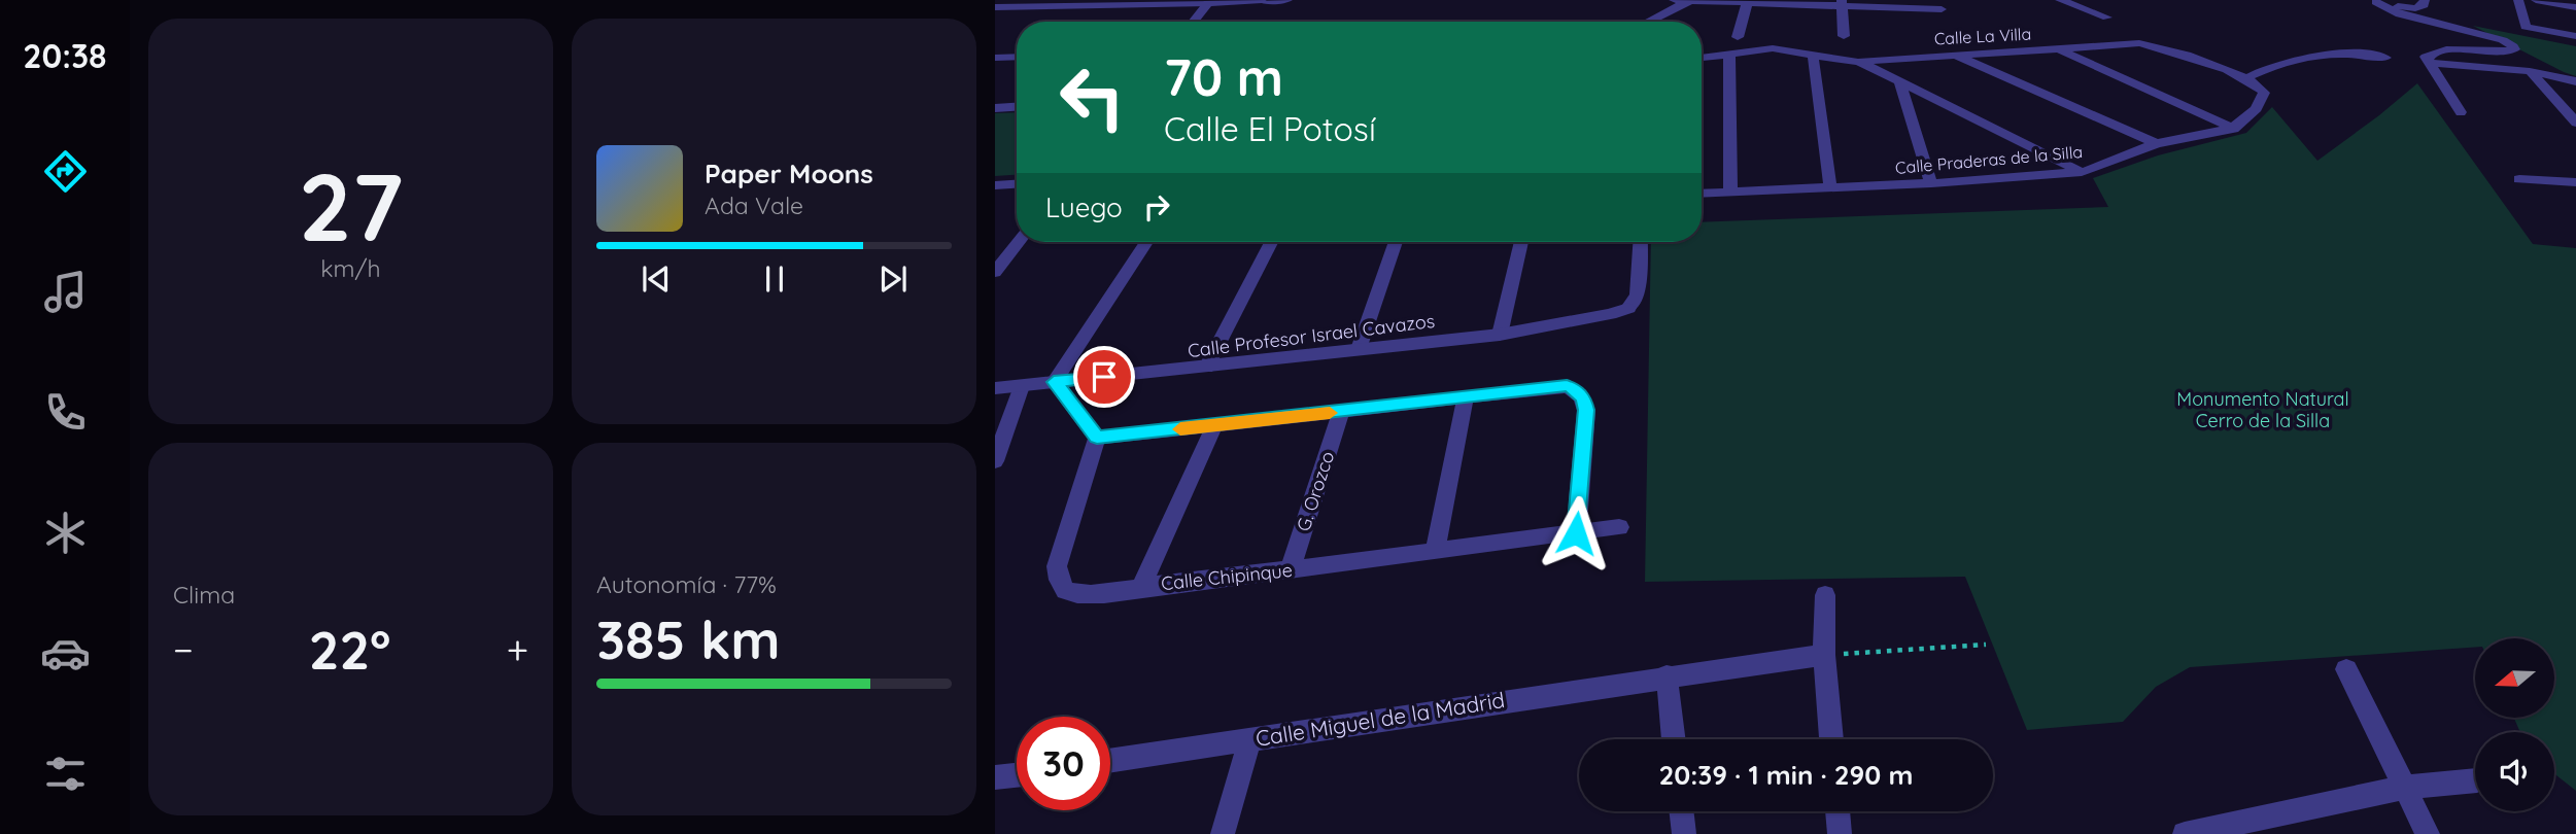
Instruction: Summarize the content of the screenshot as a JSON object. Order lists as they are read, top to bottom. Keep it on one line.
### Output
{"streets":{"street":["Calle La Villa","Calle Praderas de la Silla","Calle Profesor Israel Cavazos","G. Orozco","Calle Chipinque","Calle Miguel de la Madrid"]},"crossings":[["Calle La Villa","Calle Praderas de la Silla"],["G. Orozco","Calle Chipinque"]],"parks":["Monumento Natural Cerro de la Silla"],"north":"left","page":{"tabs":"20:38","tile":[["27","km/h"],"Clima",["Autonomía · 77%","385 km"]],"turn":["70 m","Calle El Potosí"],"song":["Paper Moons","Ada Vale"],"then":"Luego","heat":["−","22°","+"],"limit":"30","trip":"20:39 · 1 min · 290 m"}}
